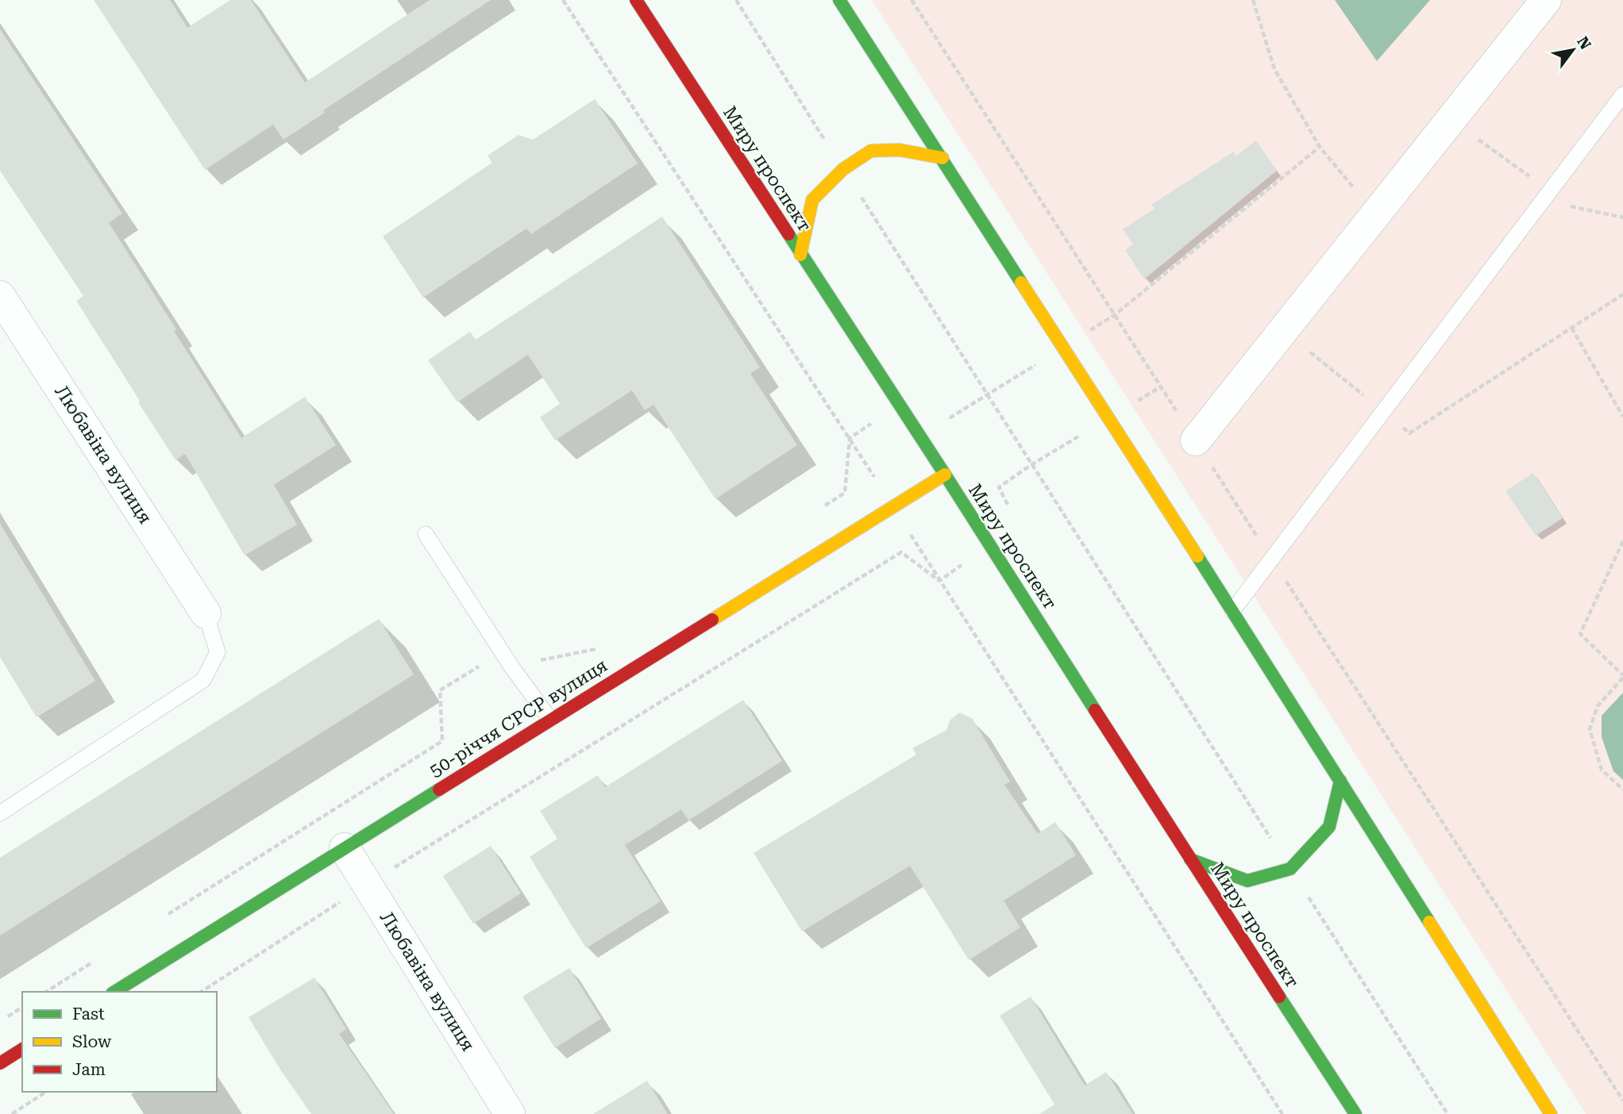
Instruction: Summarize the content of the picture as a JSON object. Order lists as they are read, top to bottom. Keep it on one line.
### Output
{"streets":{"main road":["Миру проспект","50-річчя СРСР вулиця"],"street":["Любавіна вулиця"]},"crossings":[["Миру проспект","50-річчя СРСР вулиця"],["Любавіна вулиця","50-річчя СРСР вулиця"]],"legend":["Fast","Slow","Jam"],"north":"top right"}
